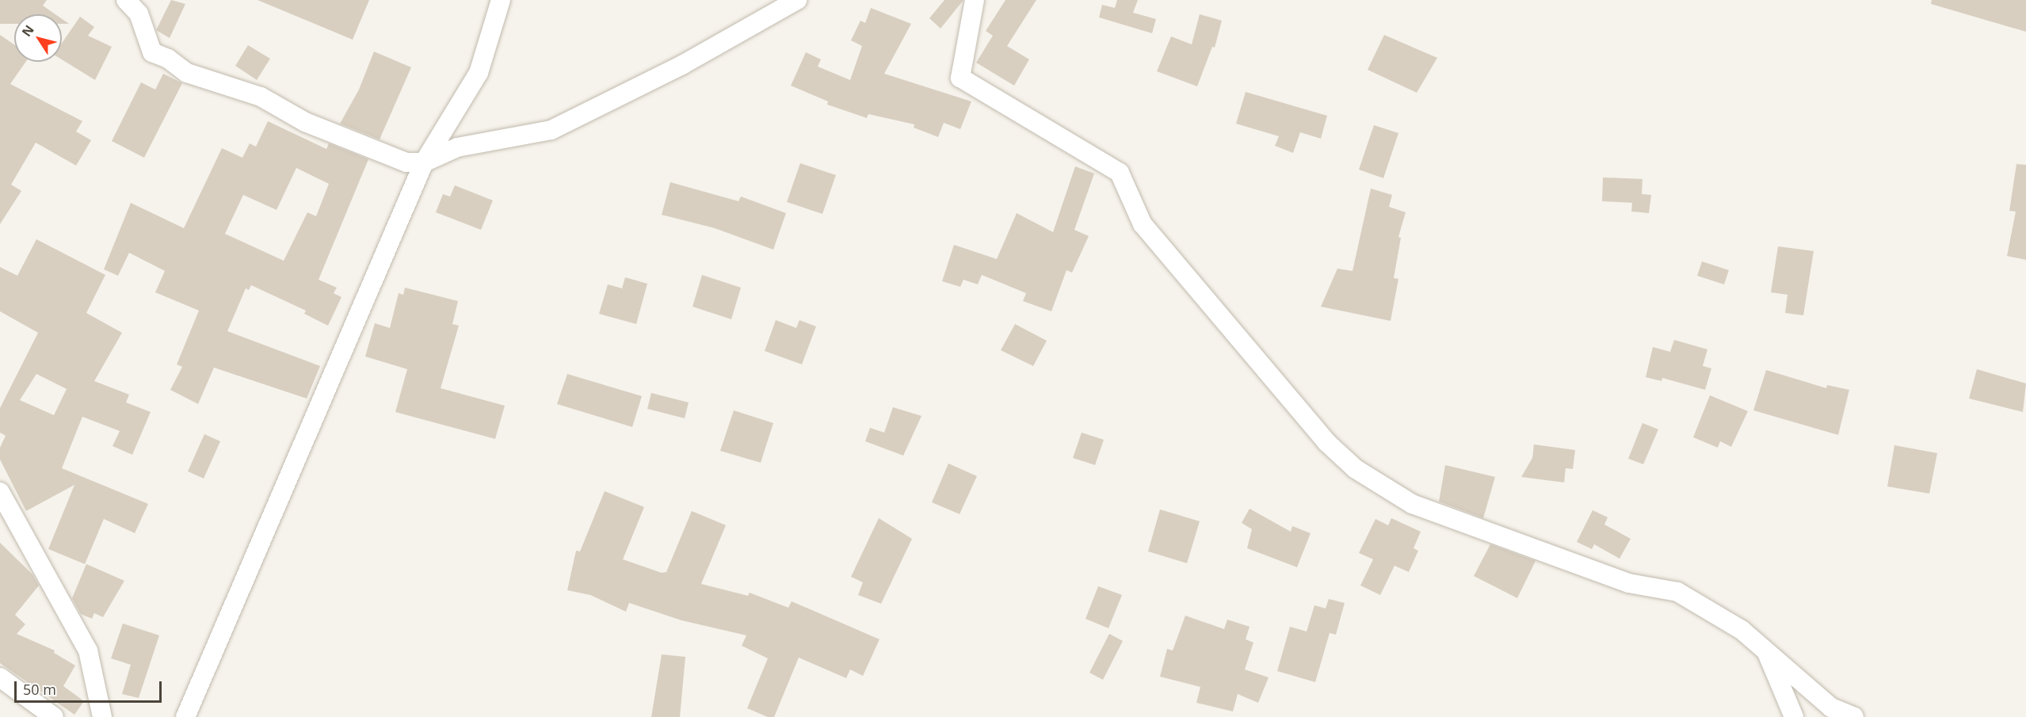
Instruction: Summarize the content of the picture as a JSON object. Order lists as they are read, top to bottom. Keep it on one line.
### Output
{"scale_bar":"50 m","north":"top left"}
